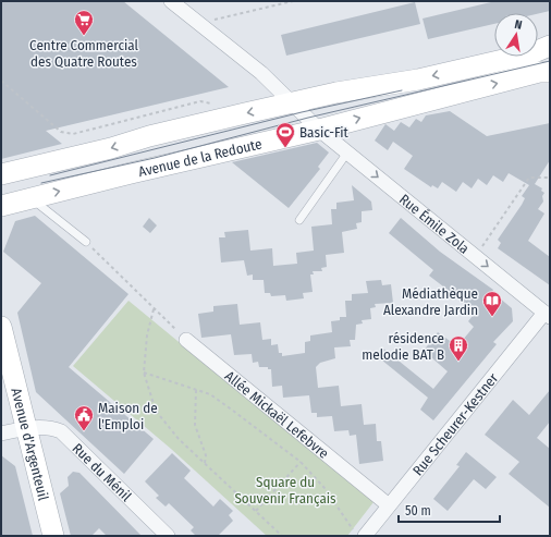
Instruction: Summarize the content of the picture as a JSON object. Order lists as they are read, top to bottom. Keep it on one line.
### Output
{"streets":{"main road":["Avenue de la Redoute","Avenue d'Argenteuil"],"street":["Rue Émile Zola","Allée Mickaël Lefebvre","Rue Scheurer-Kestner","Rue du Ménil"]},"crossings":[["Avenue de la Redoute","Rue Émile Zola"],["Rue Émile Zola","Rue Scheurer-Kestner"],["Allée Mickaël Lefebvre","Rue Scheurer-Kestner"],["Avenue d'Argenteuil","Rue du Ménil"]],"one_way":["Rue Émile Zola"],"parks":["Square du Souvenir Français"],"places":{"supermarket":["Centre Commercial des Quatre Routes"],"sports":["Basic-Fit"],"library":["Médiathèque Alexandre Jardin"],"building":["résidence melodie BAT B"],"public building":["Maison de l'Emploi"]},"scale_bar":"50 m","north":"top"}
